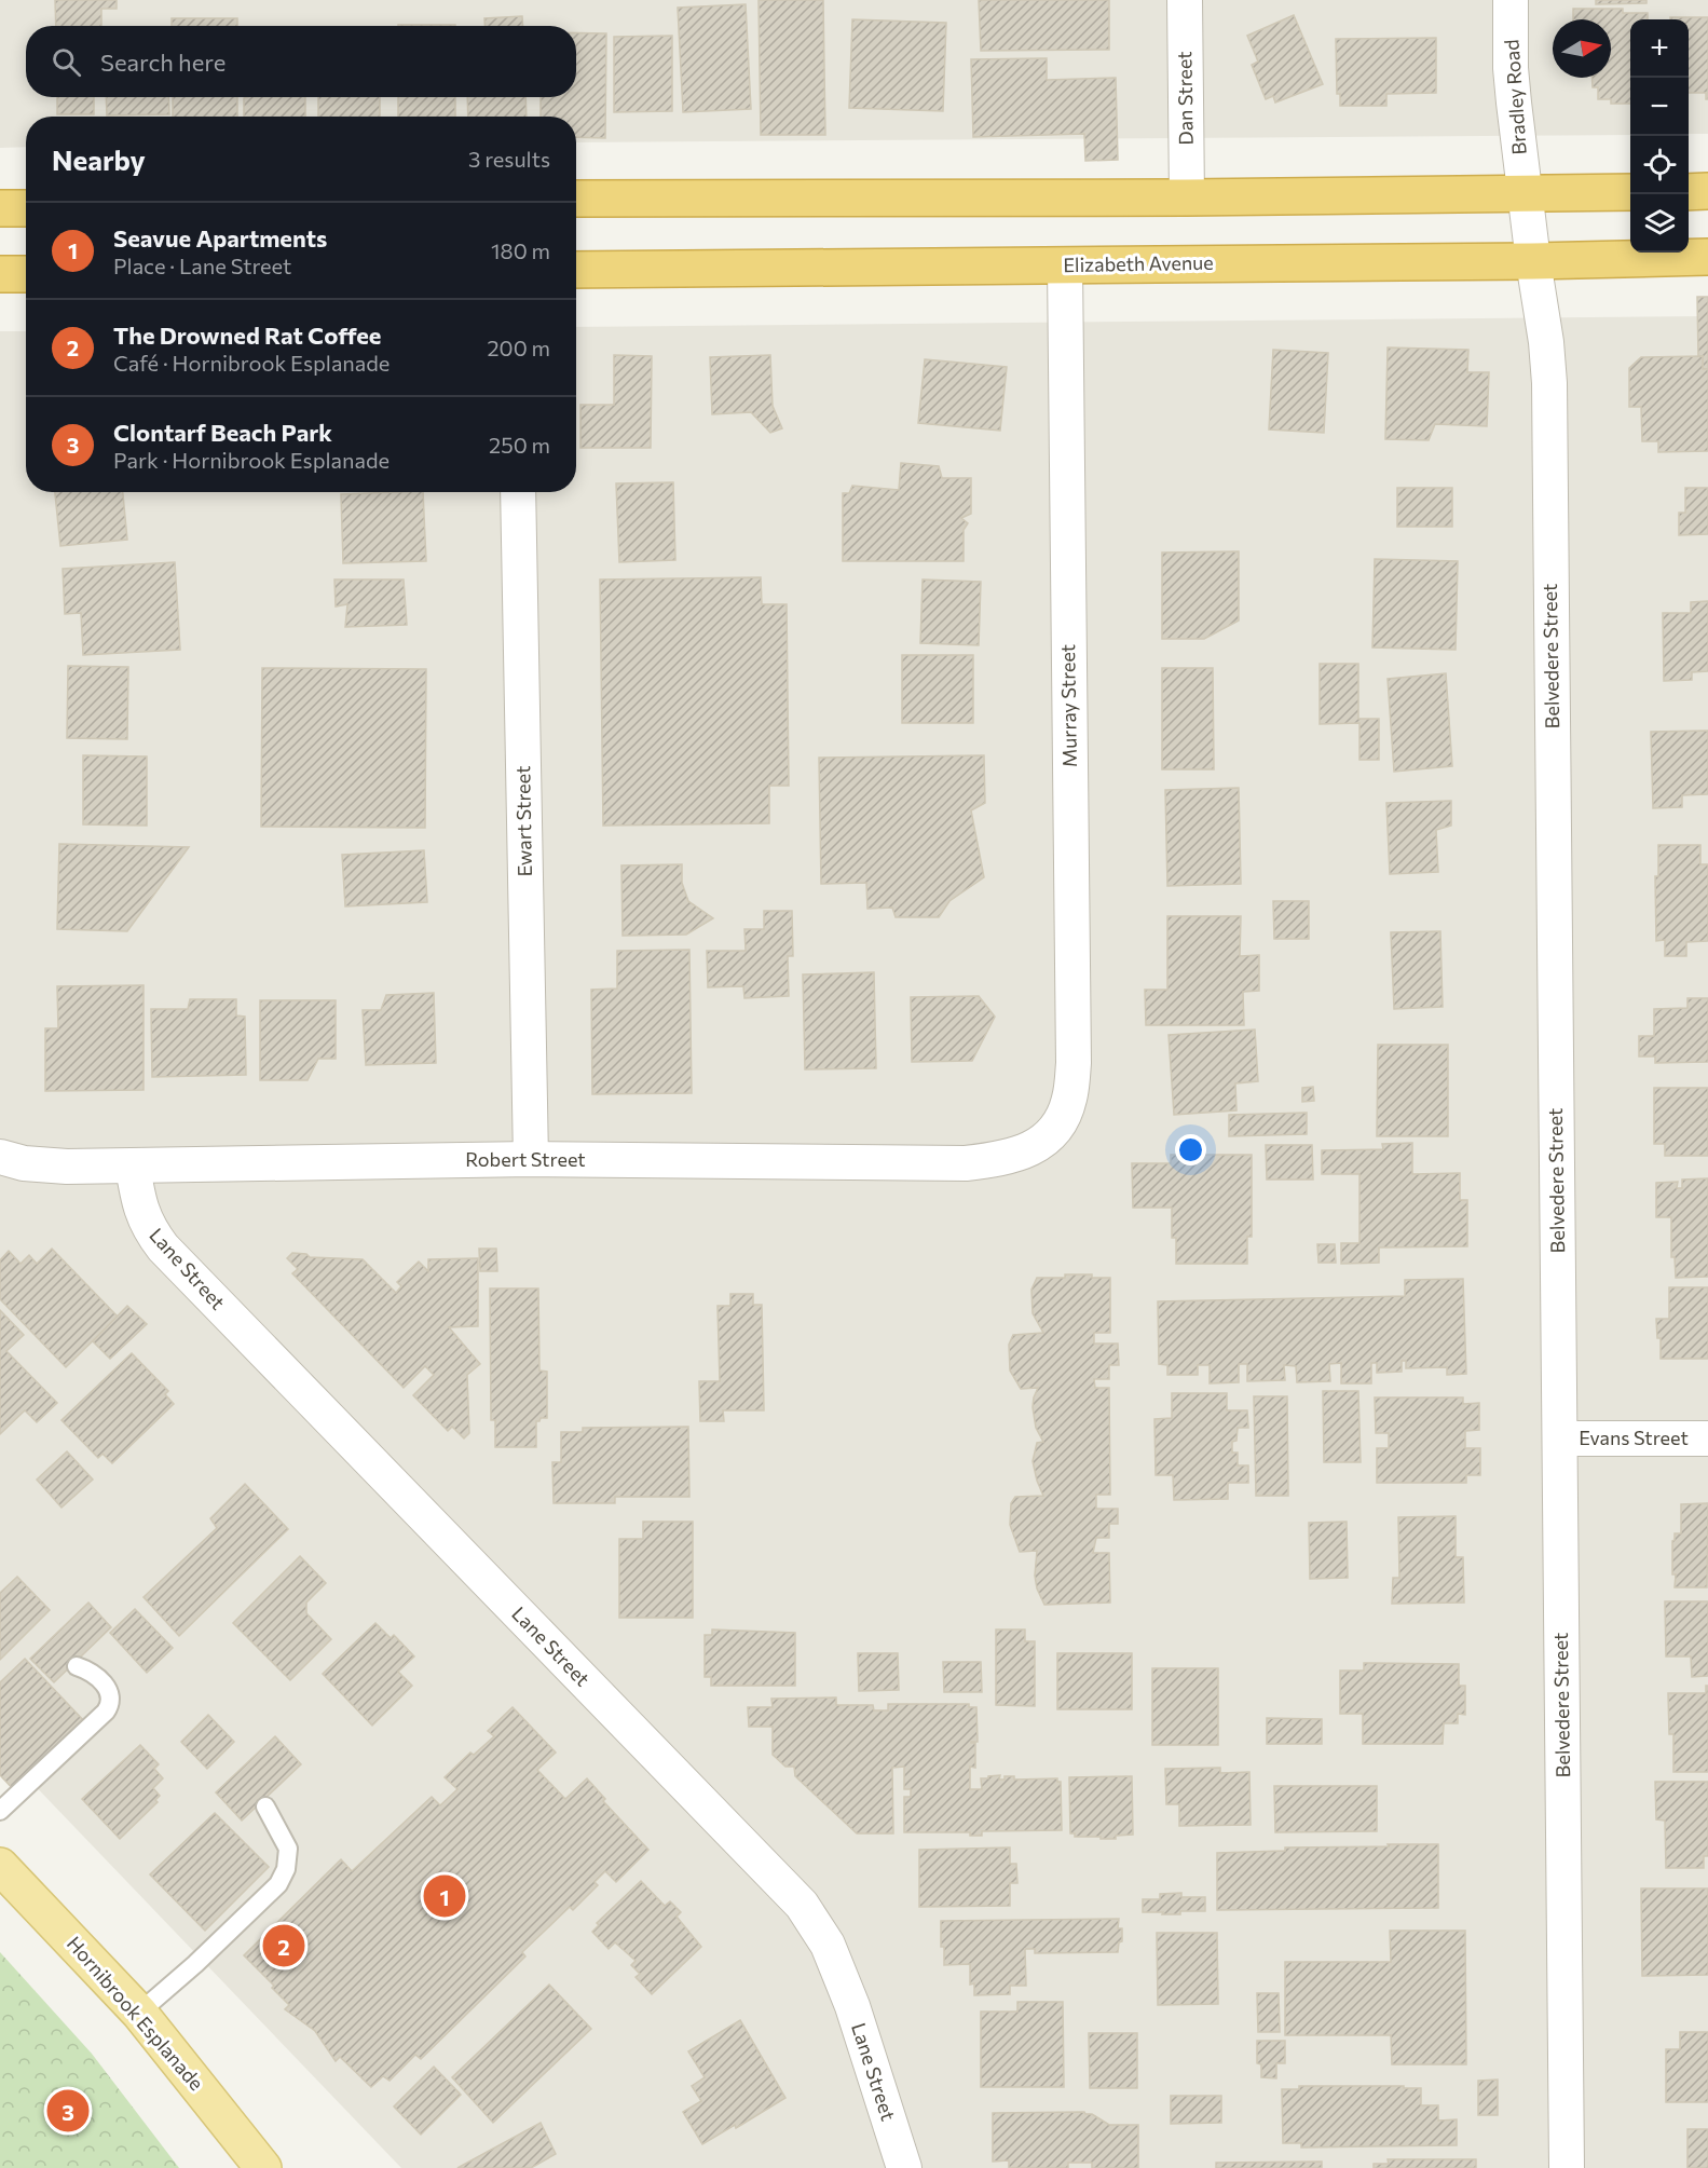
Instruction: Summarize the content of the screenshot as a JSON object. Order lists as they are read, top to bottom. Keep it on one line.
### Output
{"streets":{"highway":["Elizabeth Avenue"],"main road":["Hornibrook Esplanade"],"street":["Bradley Road","Dan Street","Belvedere Street","Murray Street","Ewart Street","Robert Street","Lane Street","Evans Street"]},"crossings":[["Bradley Road","Belvedere Street"],["Elizabeth Avenue","Belvedere Street"],["Elizabeth Avenue","Murray Street"],["Belvedere Street","Evans Street"],["Murray Street","Robert Street"],["Ewart Street","Robert Street"],["Robert Street","Lane Street"]],"north":"right","page":{"map_buttons":["+","−"],"search":"Search here","heading":["Nearby","3 results"],"list":[{"mark":"1","name":"Seavue Apartments","note":"Place · Lane Street","value":"180 m"},{"mark":"2","name":"The Drowned Rat Coffee","note":"Café · Hornibrook Esplanade","value":"200 m"},{"mark":"3","name":"Clontarf Beach Park","note":"Park · Hornibrook Esplanade","value":"250 m"}],"pins":["1","2","3"]}}
